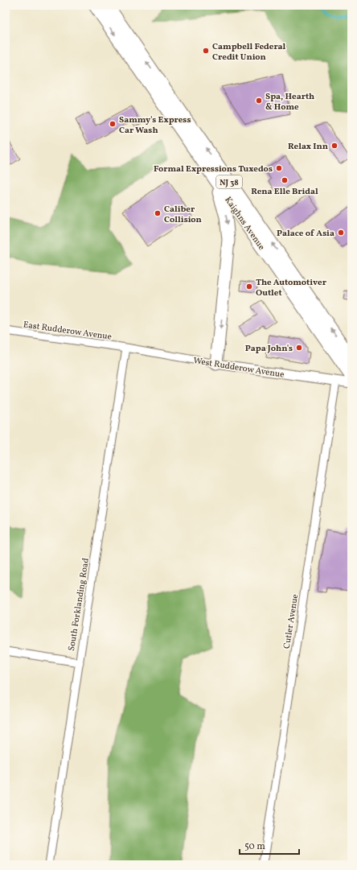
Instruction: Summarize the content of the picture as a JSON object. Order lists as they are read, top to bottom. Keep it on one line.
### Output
{"streets":{"highway":["NJ 38","Kaighns Avenue"],"street":["East Rudderow Avenue","West Rudderow Avenue","South Forklanding Road","Cutler Avenue"]},"crossings":[["East Rudderow Avenue","West Rudderow Avenue"],["East Rudderow Avenue","South Forklanding Road"],["West Rudderow Avenue","South Forklanding Road"],["West Rudderow Avenue","Cutler Avenue"]],"places":["Campbell Federal Credit Union","Spa, Hearth & Home","Sammy's Express Car Wash","Relax Inn","Formal Expressions Tuxedos","Rena Elle Bridal","Caliber Collision","Palace of Asia","The Automotiver Outlet","Papa John's"],"scale_bar":"50 m"}
